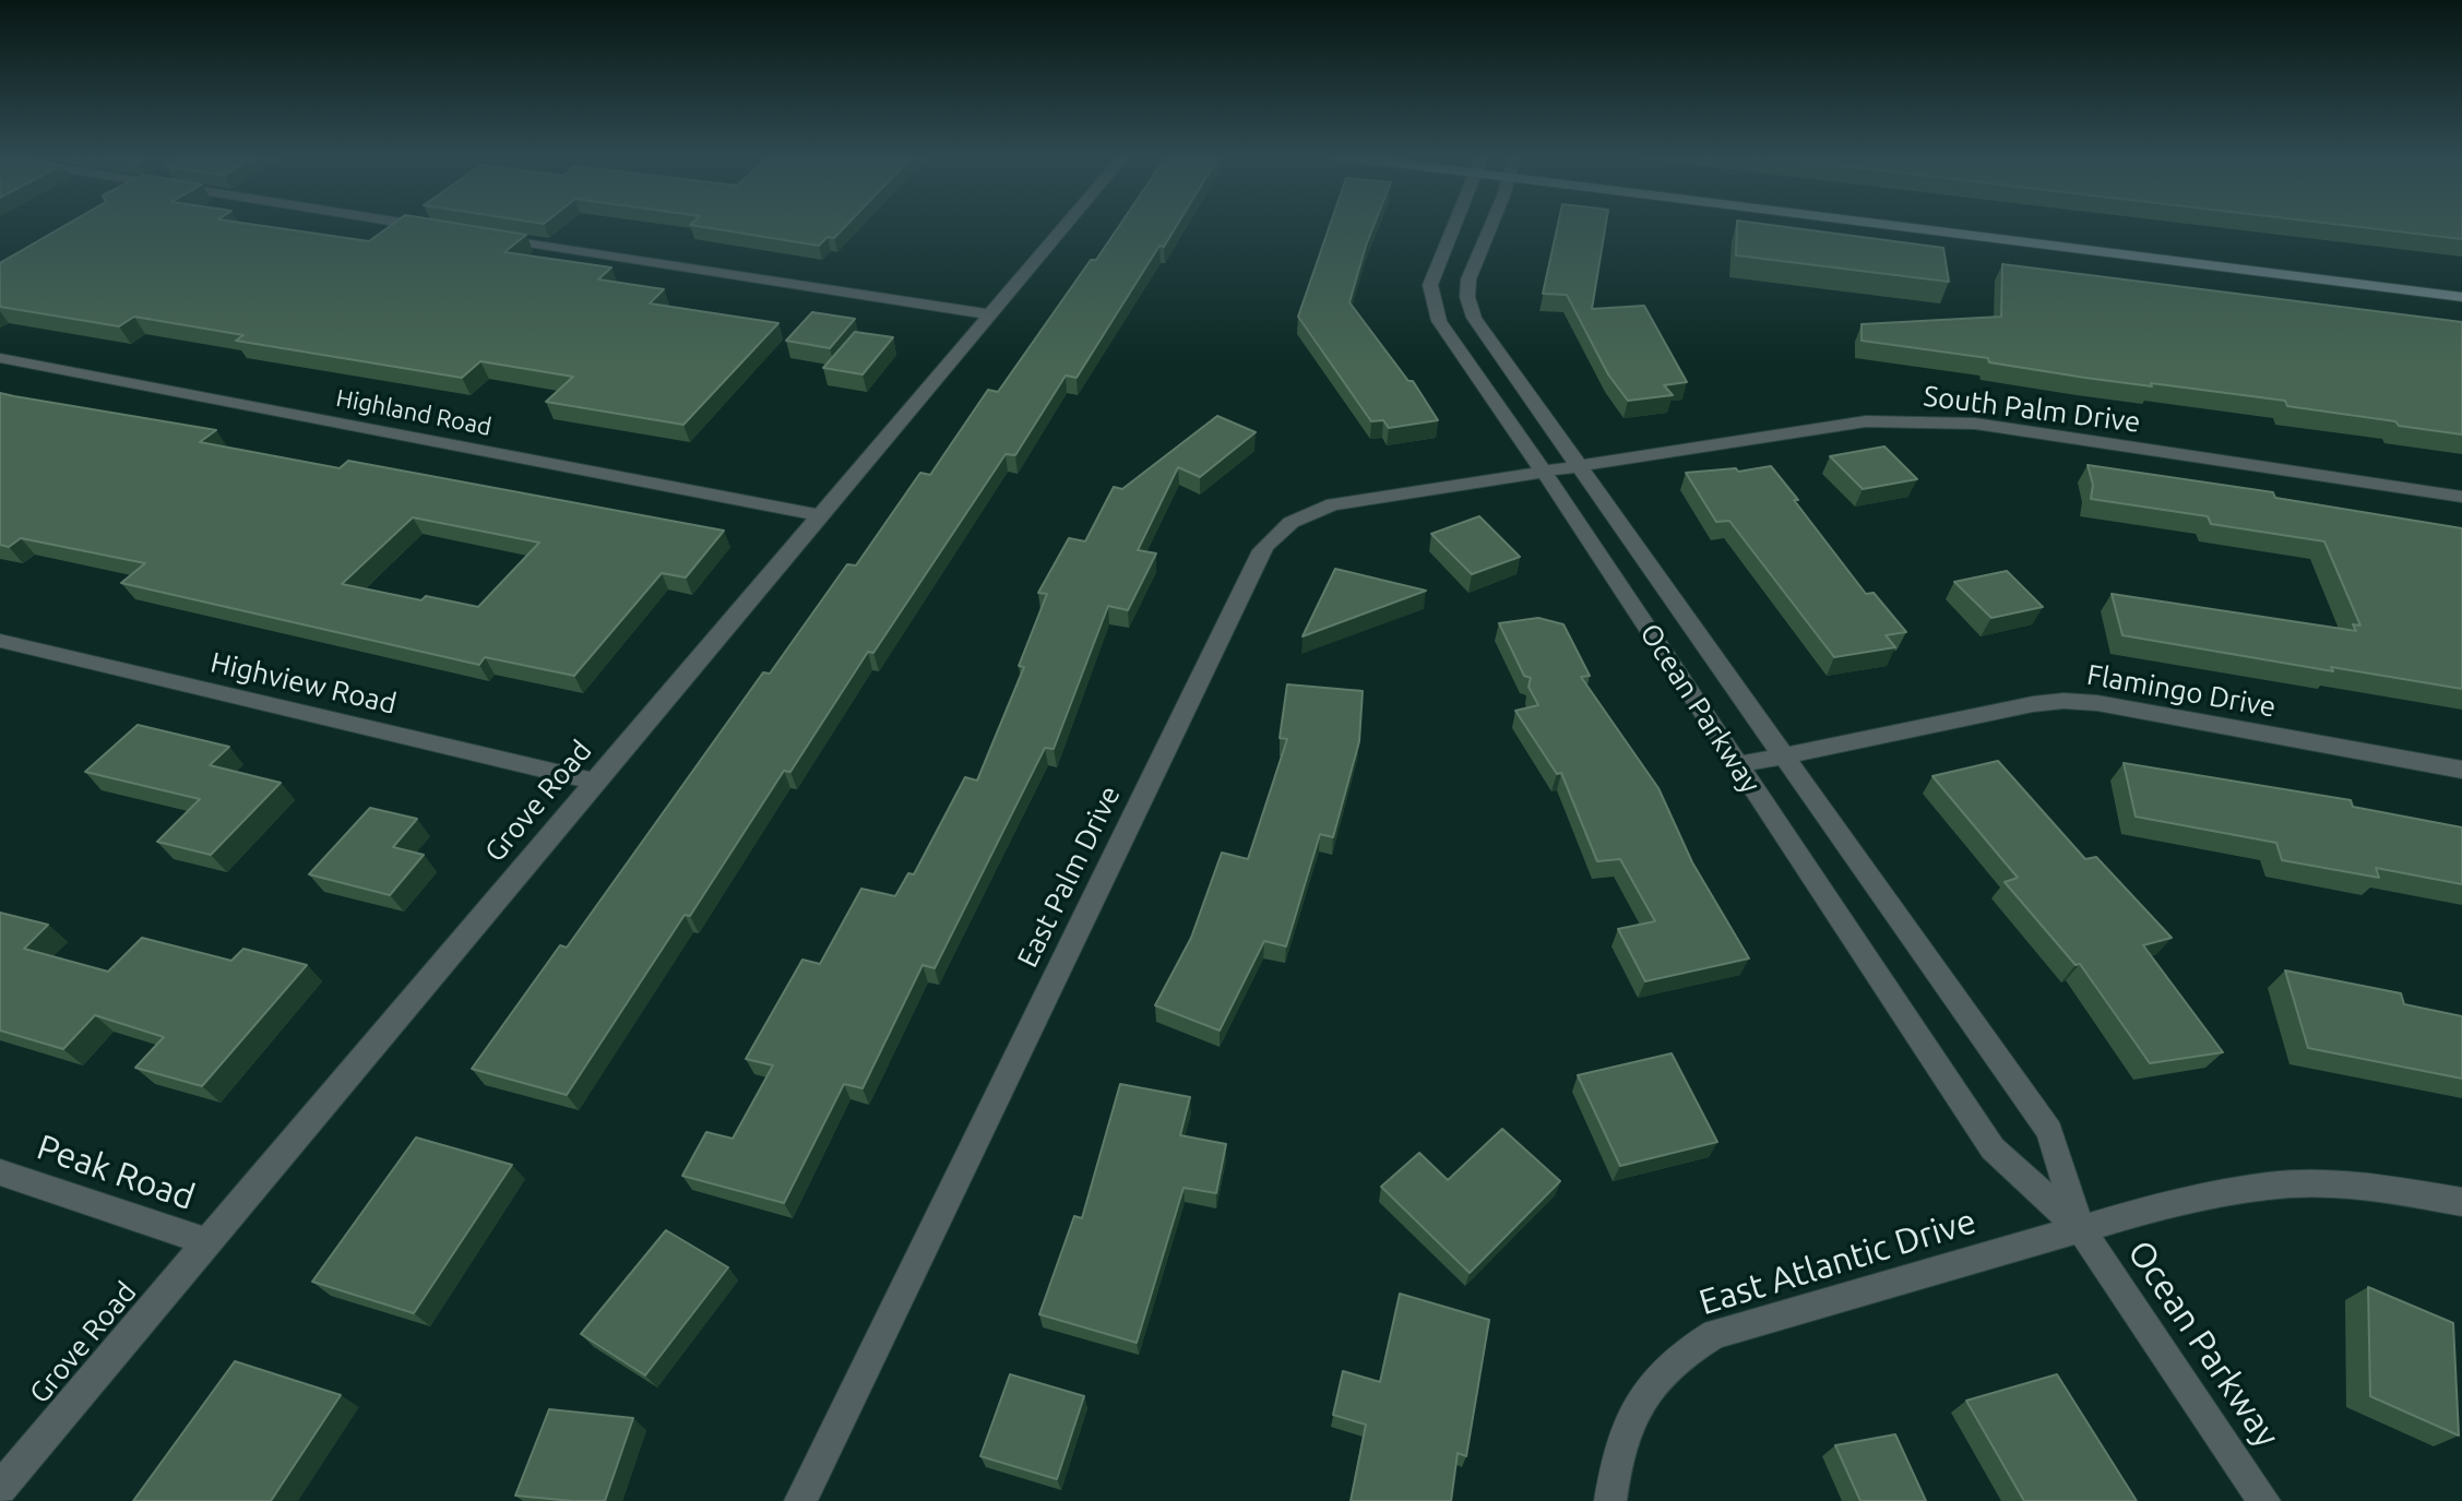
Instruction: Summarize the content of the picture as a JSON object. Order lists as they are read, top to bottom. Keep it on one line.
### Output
{"streets":{"street":["South Palm Drive","Highland Road","Highview Road","Flamingo Drive","Ocean Parkway","Grove Road","East Palm Drive","Peak Road","East Atlantic Drive"]},"crossings":[["South Palm Drive","Ocean Parkway"],["South Palm Drive","East Palm Drive"],["Highland Road","Grove Road"],["Highview Road","Grove Road"],["Flamingo Drive","Ocean Parkway"],["Ocean Parkway","East Palm Drive"],["Ocean Parkway","East Atlantic Drive"],["Grove Road","Peak Road"]]}
